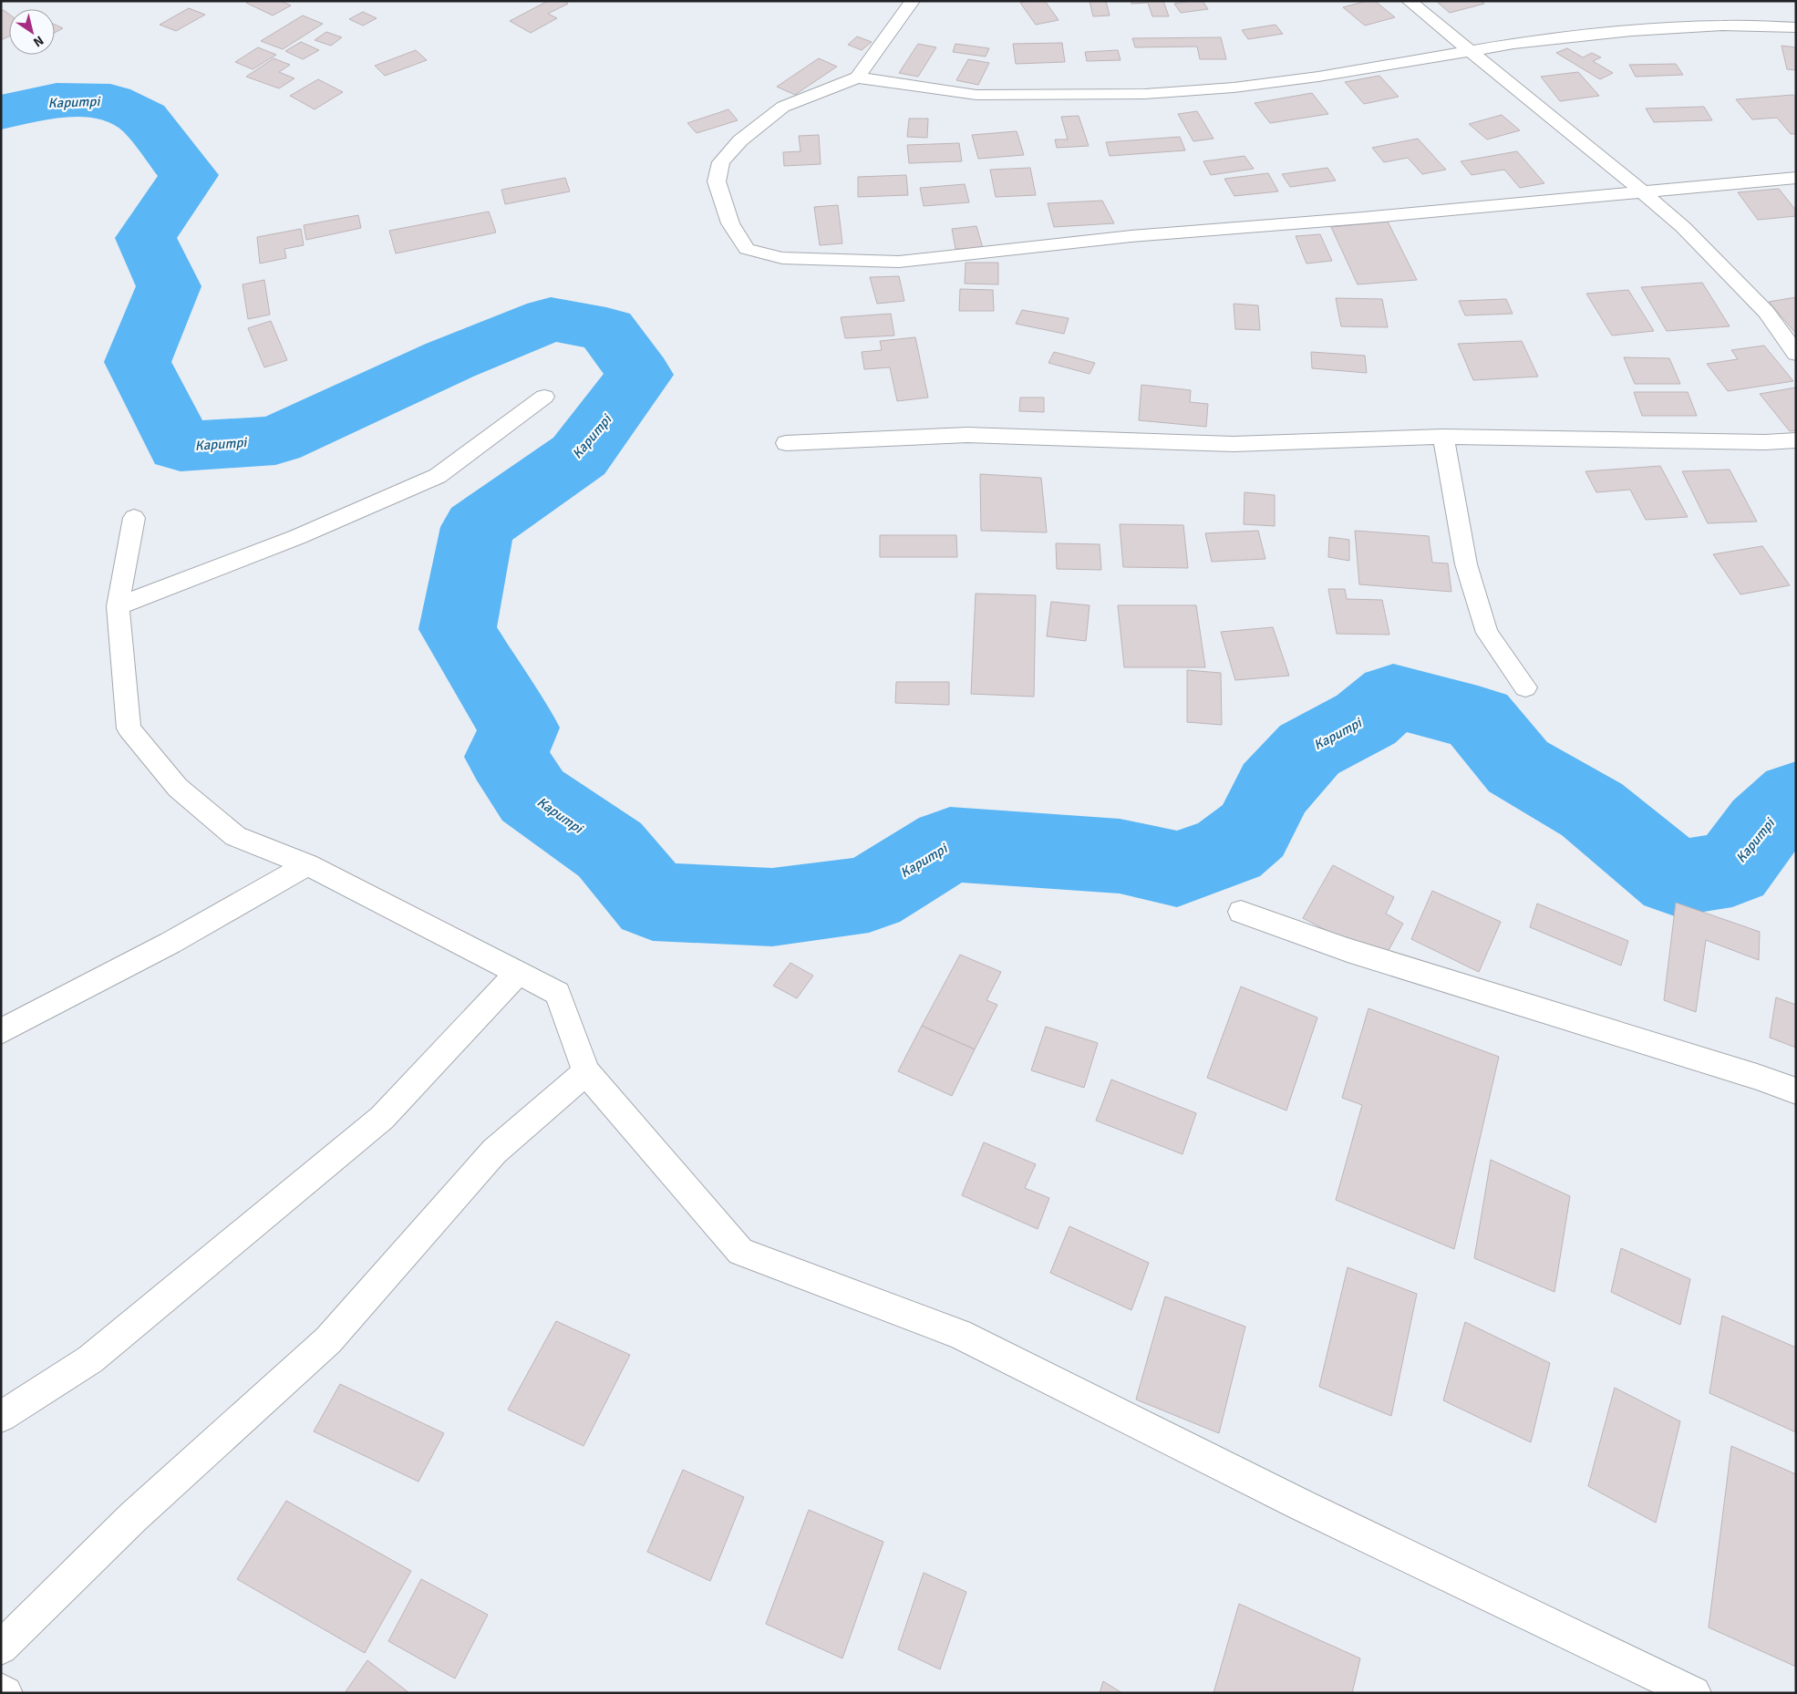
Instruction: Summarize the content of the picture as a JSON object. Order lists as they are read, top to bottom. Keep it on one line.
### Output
{"water":["Kapumpi"],"north":"bottom right"}
